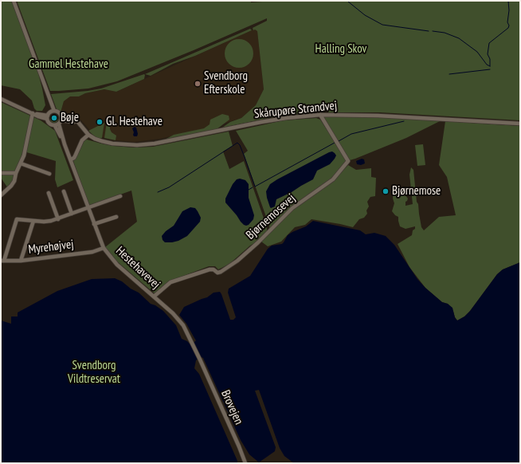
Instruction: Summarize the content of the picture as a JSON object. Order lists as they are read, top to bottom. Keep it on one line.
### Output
{"streets":{"street":["Skårupøre Strandvej","Bjørnemosevej","Myrehøjvej","Hestehavevej","Brovejen"]},"crossings":[["Skårupøre Strandvej","Bjørnemosevej"],["Bjørnemosevej","Hestehavevej"],["Myrehøjvej","Hestehavevej"],["Hestehavevej","Brovejen"]],"parks":["Halling Skov","Gammel Hestehave","Svendborg Vildtreservat"],"places":["Svendborg Efterskole","Bøje","Gl. Hestehave","Bjørnemose"]}
